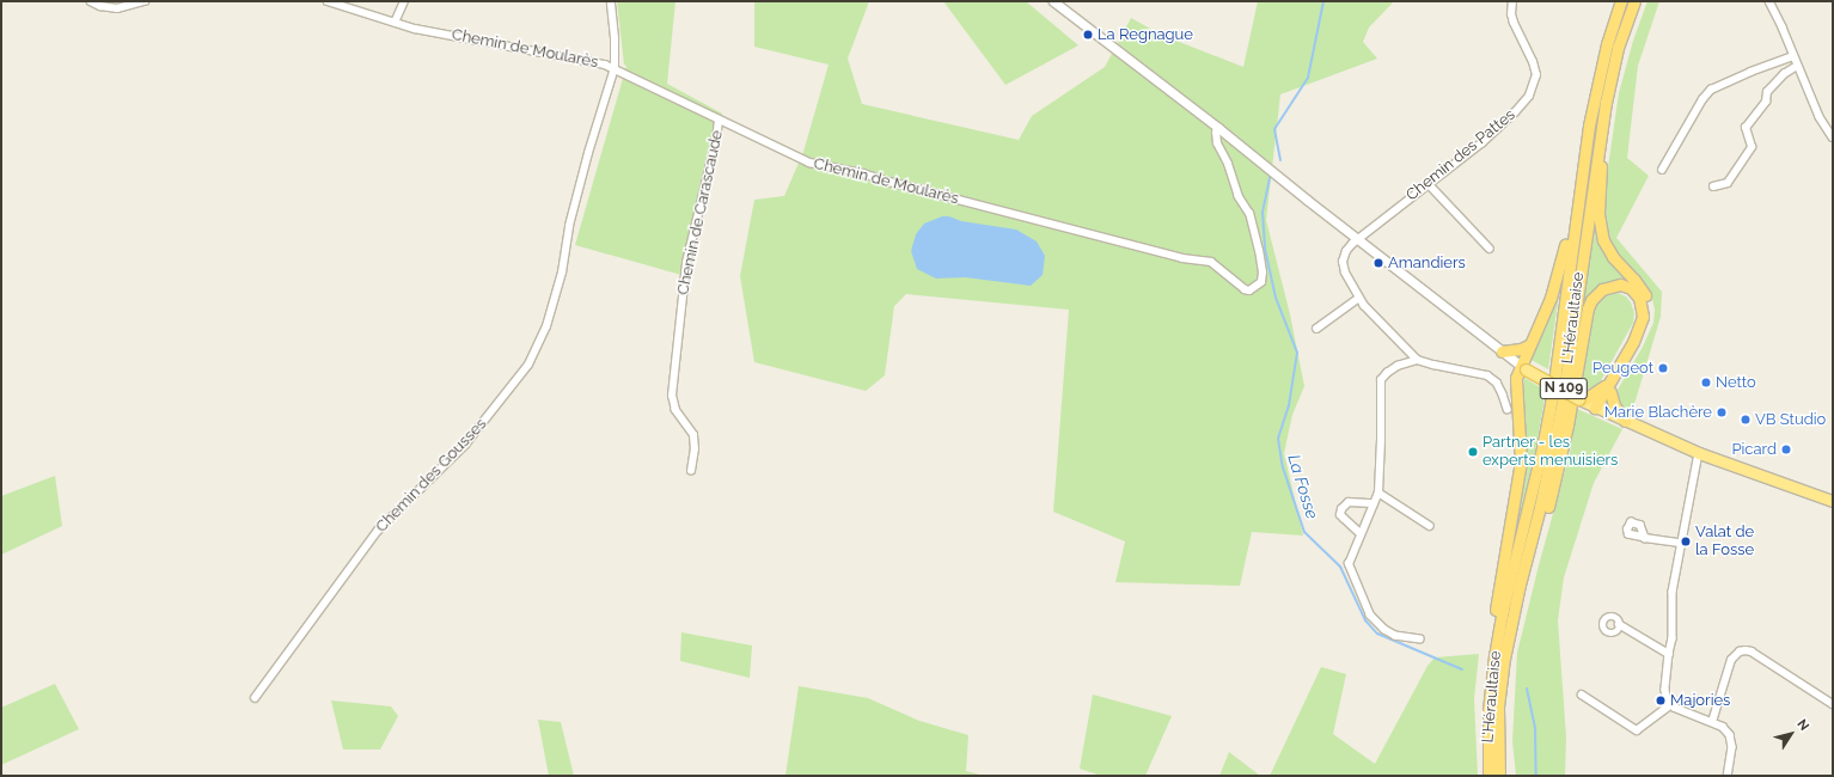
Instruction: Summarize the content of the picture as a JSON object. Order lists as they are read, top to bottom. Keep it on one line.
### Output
{"streets":{"highway":["L'Héraultaise","N 109"],"street":["Chemin de Moularès","Chemin des Pattes","Chemin de Carascaude","Chemin des Gousses"]},"crossings":[["Chemin de Moularès","Chemin de Carascaude"],["Chemin de Moularès","Chemin des Gousses"]],"water":["La Fosse"],"places":["La Regnague","Amandiers","Peugeot","Netto","Marie Blachère","VB Studio","Picard","Partner - les experts menuisiers","Valat de la Fosse","Majories"],"north":"top right"}
